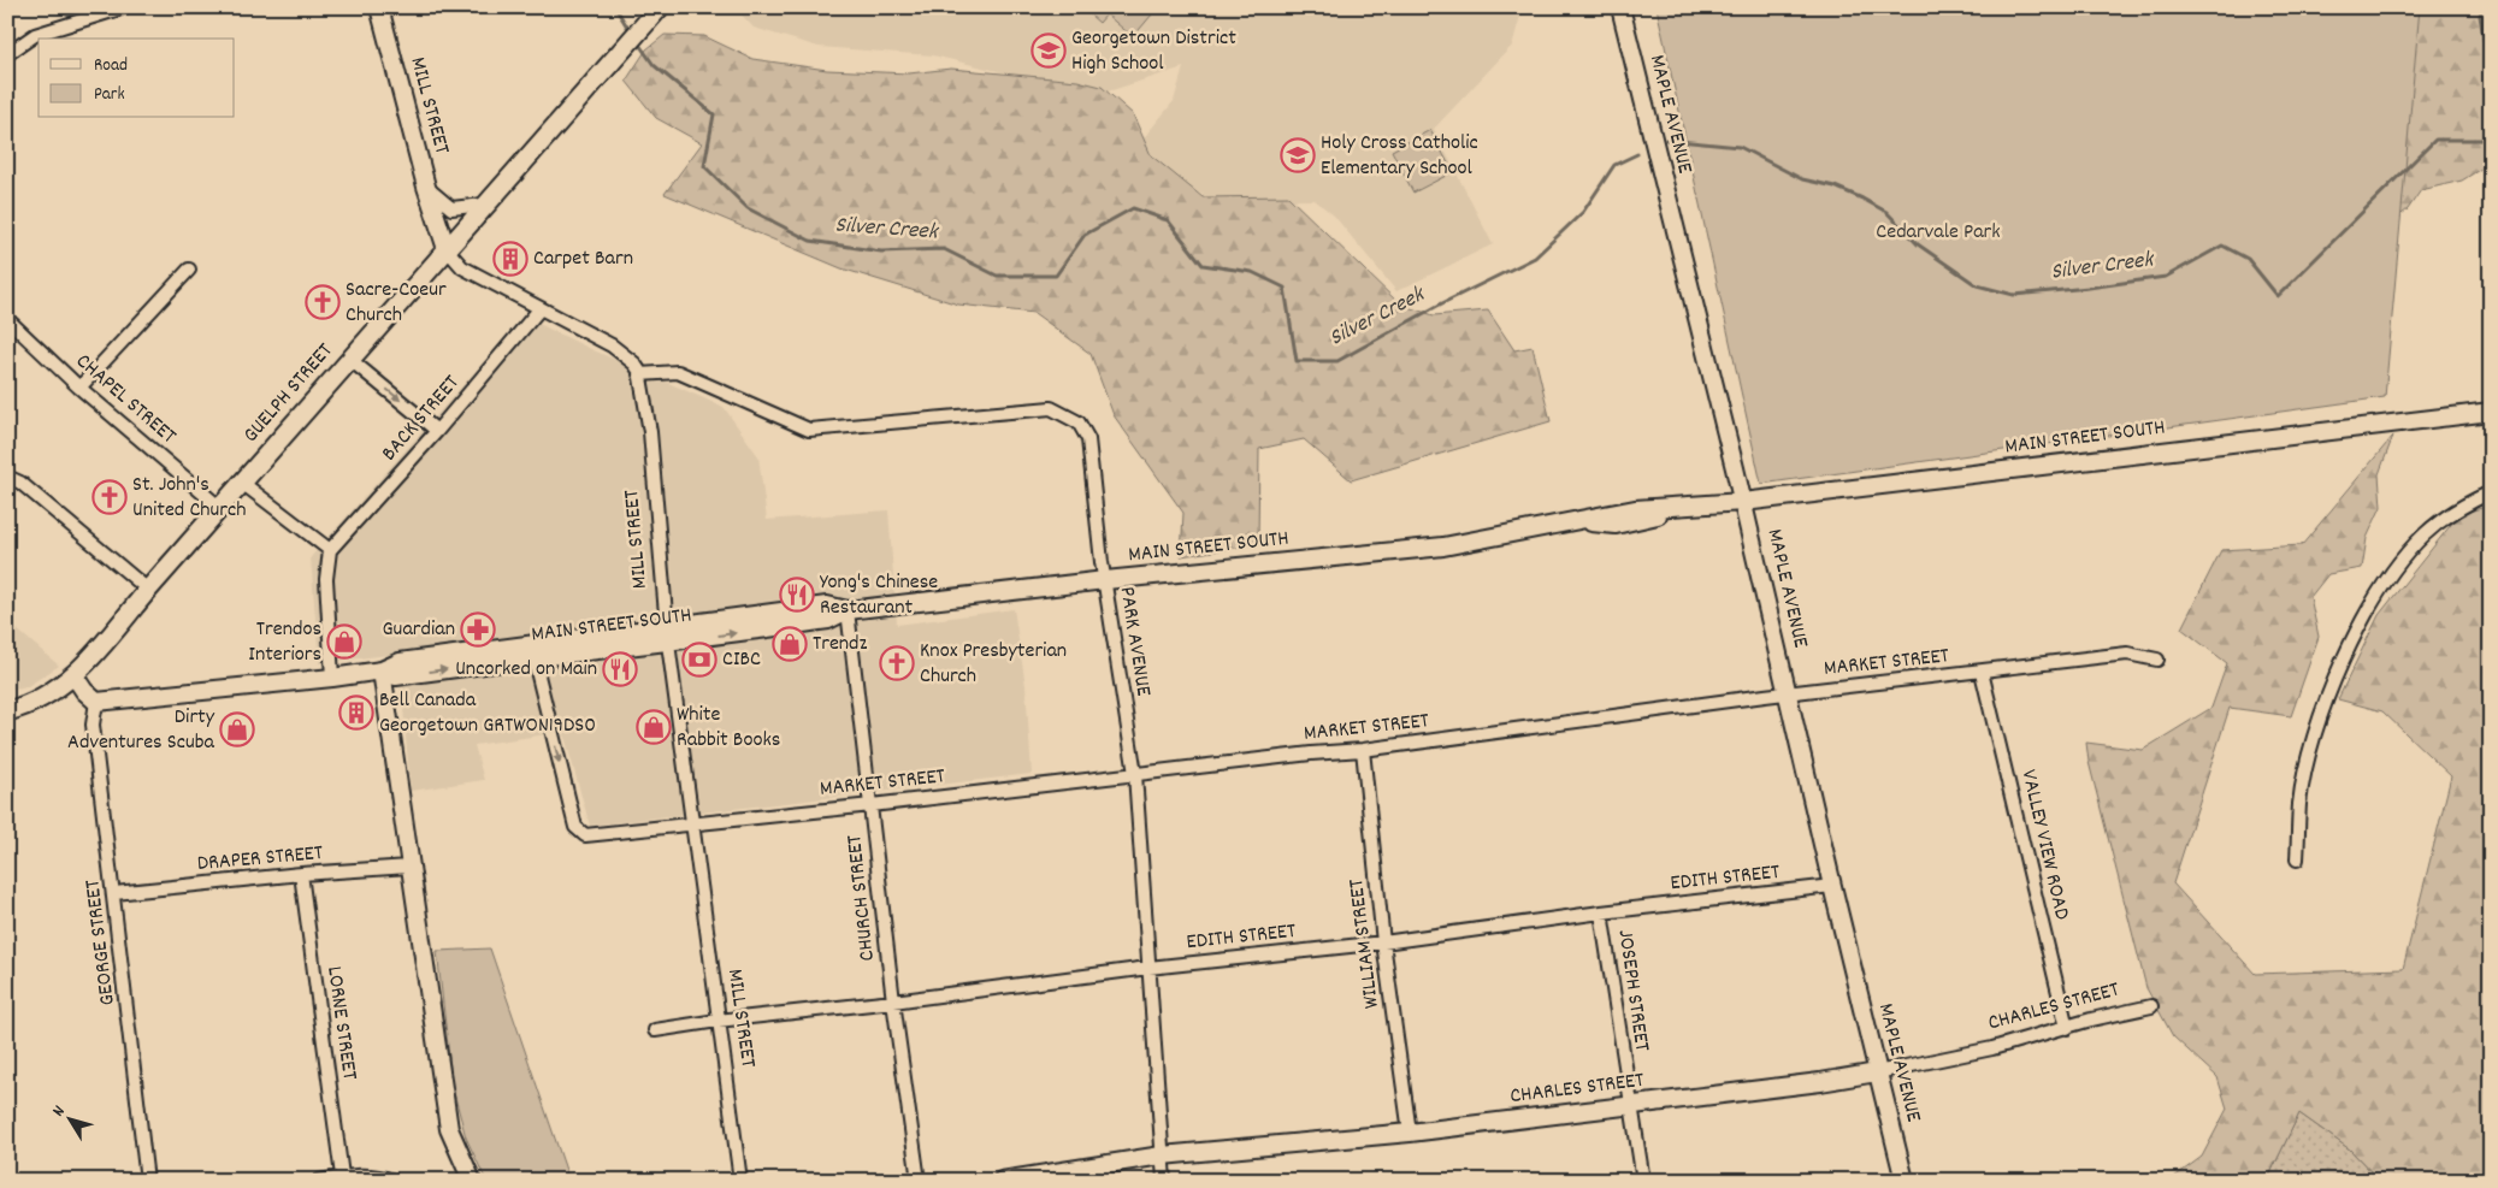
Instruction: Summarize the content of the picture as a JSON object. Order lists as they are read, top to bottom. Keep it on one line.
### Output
{"streets":{"main road":["MILL STREET","MAPLE AVENUE","GUELPH STREET","MAIN STREET SOUTH","CHARLES STREET"],"street":["CHAPEL STREET","BACK STREET","PARK AVENUE","MARKET STREET","VALLEY VIEW ROAD","DRAPER STREET","EDITH STREET","CHURCH STREET","GEORGE STREET","WILLIAM STREET","JOSEPH STREET","LORNE STREET"]},"crossings":[["MILL STREET","GUELPH STREET"],["MILL STREET","BACK STREET"],["MILL STREET","MAIN STREET SOUTH"],["MILL STREET","PARK AVENUE"],["MILL STREET","MARKET STREET"],["MILL STREET","EDITH STREET"],["MAPLE AVENUE","MAIN STREET SOUTH"],["MAPLE AVENUE","MARKET STREET"],["MAPLE AVENUE","EDITH STREET"],["MAPLE AVENUE","CHARLES STREET"],["GUELPH STREET","CHAPEL STREET"],["MAIN STREET SOUTH","PARK AVENUE"],["MAIN STREET SOUTH","MARKET STREET"],["MAIN STREET SOUTH","CHURCH STREET"],["MAIN STREET SOUTH","GEORGE STREET"],["PARK AVENUE","MARKET STREET"],["PARK AVENUE","EDITH STREET"],["PARK AVENUE","CHARLES STREET"],["MARKET STREET","VALLEY VIEW ROAD"],["MARKET STREET","CHURCH STREET"],["MARKET STREET","WILLIAM STREET"],["VALLEY VIEW ROAD","CHARLES STREET"],["DRAPER STREET","GEORGE STREET"],["DRAPER STREET","LORNE STREET"],["EDITH STREET","CHURCH STREET"],["EDITH STREET","WILLIAM STREET"],["EDITH STREET","JOSEPH STREET"],["WILLIAM STREET","CHARLES STREET"],["JOSEPH STREET","CHARLES STREET"]],"water":["Silver Creek"],"parks":["Cedarvale Park"],"places":{"school or university":["Georgetown District High School","Holy Cross Catholic Elementary School"],"building":["Carpet Barn","Bell Canada Georgetown GRTWON19DS0"],"church":["Sacre-Coeur Church","St. John's United Church","Knox Presbyterian Church"],"restaurant":["Yong's Chinese Restaurant","Uncorked on Main"],"pharmacy":["Guardian"],"shop":["Trendos Interiors","Trendz","White Rabbit Books","Dirty Adventures Scuba"],"bank":["CIBC"]},"legend":["Road","Park"],"north":"top left"}
